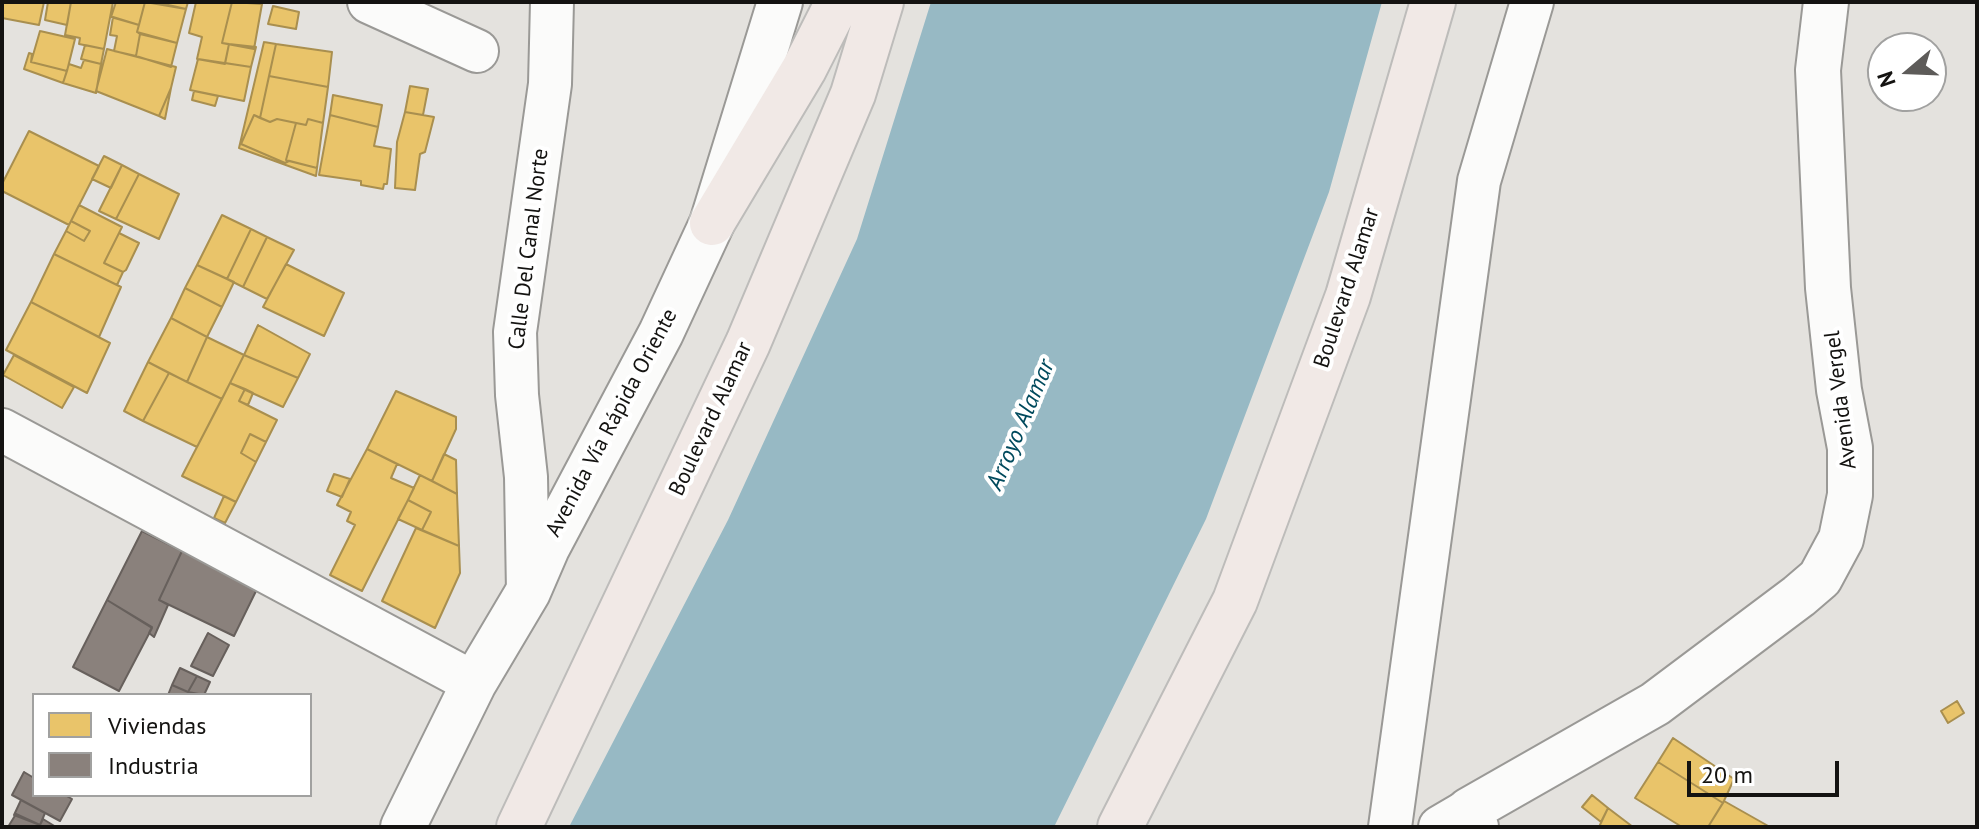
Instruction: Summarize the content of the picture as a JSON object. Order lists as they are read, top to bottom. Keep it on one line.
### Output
{"streets":{"highway":["Boulevard Alamar"],"street":["Calle Del Canal Norte","Avenida Vergel","Avenida Vía Rápida Oriente"]},"crossings":[["Calle Del Canal Norte","Avenida Vía Rápida Oriente"]],"water":["Arroyo Alamar"],"legend":["Viviendas","Industria"],"scale_bar":"20 m","north":"left"}
